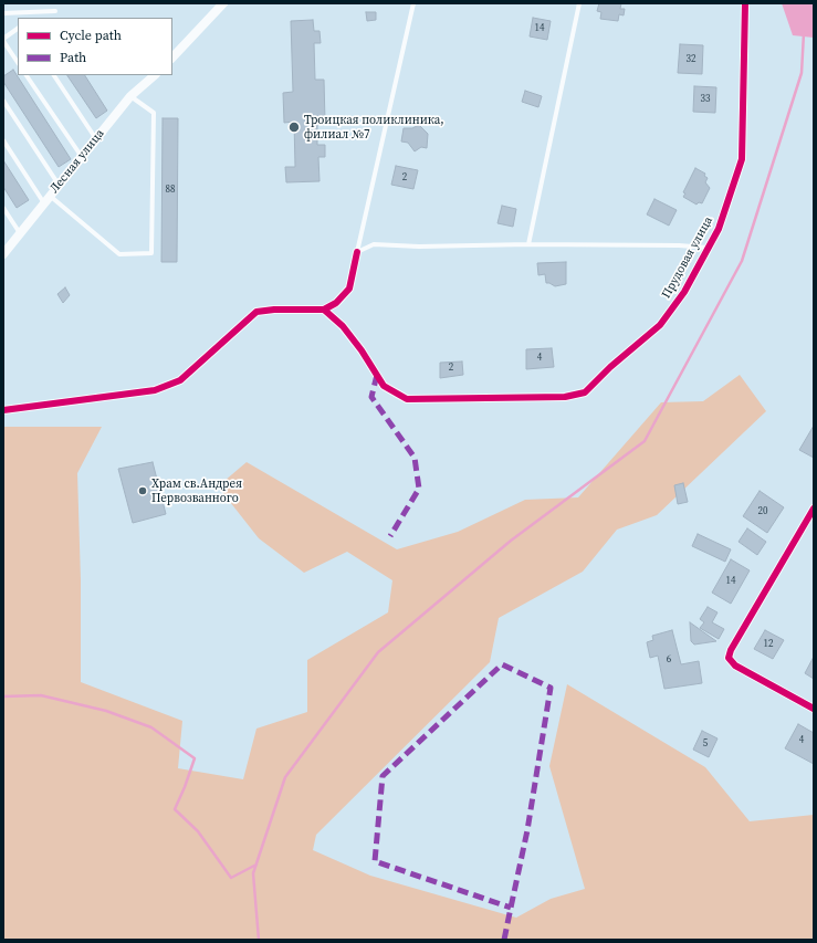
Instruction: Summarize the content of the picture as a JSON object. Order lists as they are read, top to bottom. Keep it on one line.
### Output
{"streets":{"street":["Лесная улица","Прудовая улица"]},"places":["Троицкая поликлиника, филиал №7","Храм св.Андрея Первозванного"],"house_numbers":["14","32","33","2","88","4","2","20","14","12","6","4","5"],"legend":["Cycle path","Path"]}
